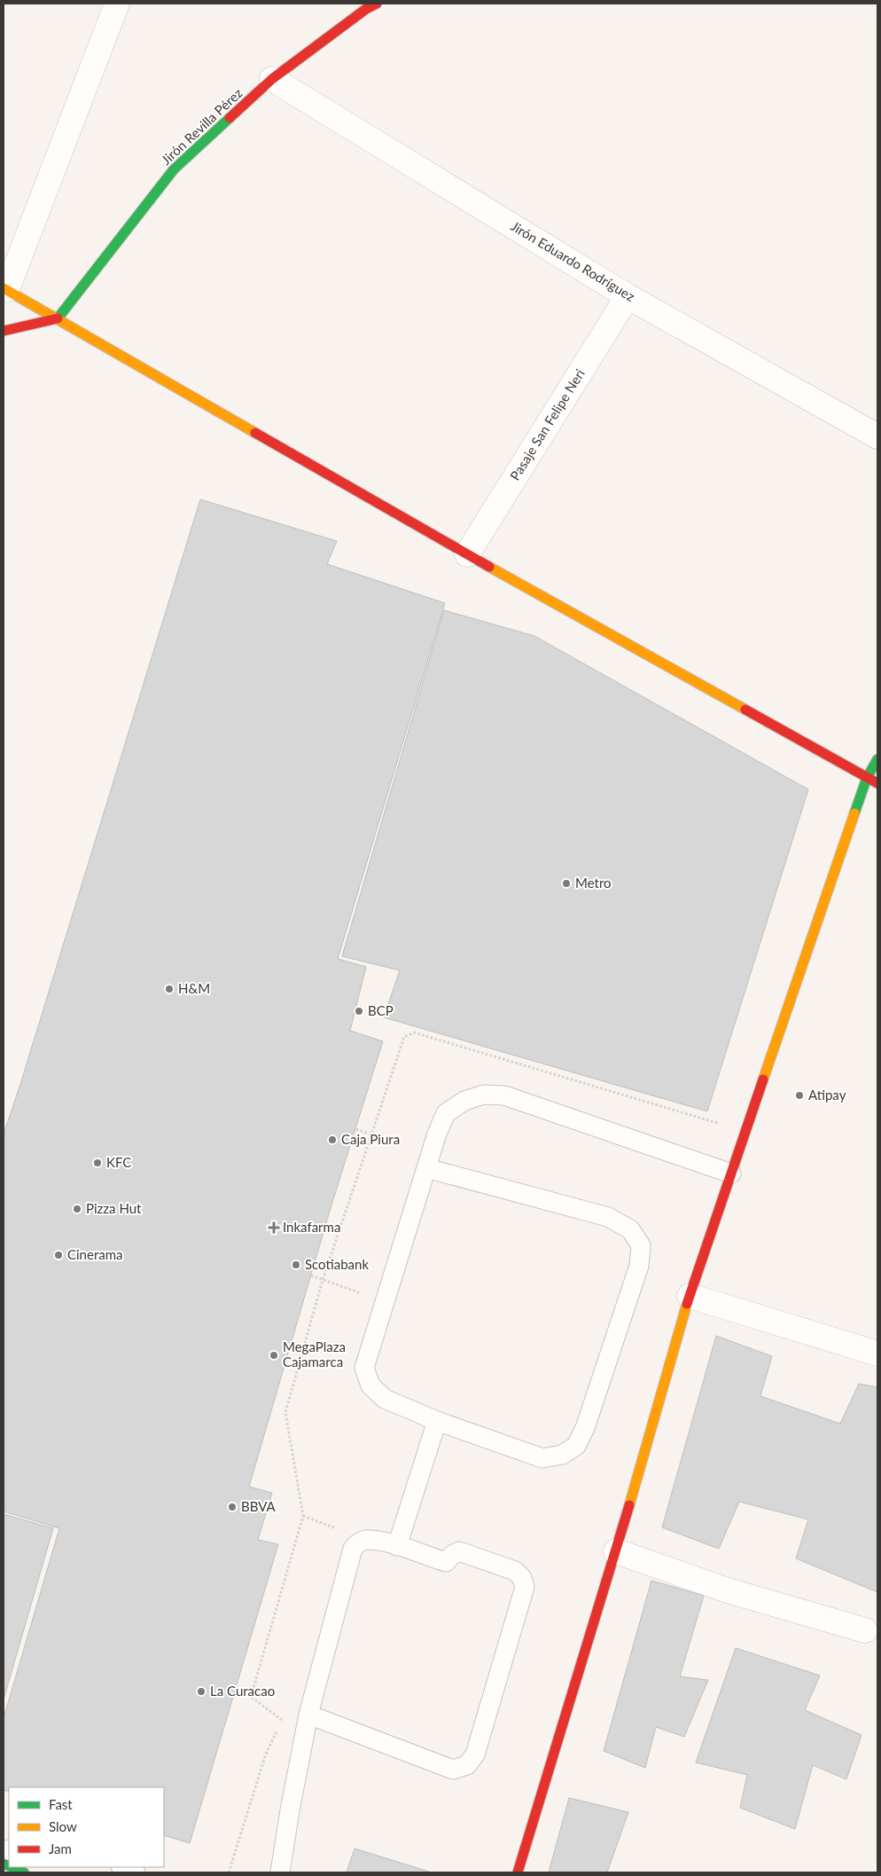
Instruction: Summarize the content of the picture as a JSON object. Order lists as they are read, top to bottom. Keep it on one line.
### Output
{"streets":{"street":["Jirón Revilla Pérez","Jirón Eduardo Rodríguez","Pasaje San Felipe Neri"]},"crossings":[["Jirón Revilla Pérez","Jirón Eduardo Rodríguez"],["Jirón Eduardo Rodríguez","Pasaje San Felipe Neri"]],"places":{"other":["Metro","H&M","BCP","Atipay","Caja Piura","KFC","Pizza Hut","Cinerama","Scotiabank","MegaPlaza Cajamarca","BBVA","La Curacao"],"health":["Inkafarma"]},"legend":["Fast","Slow","Jam"]}
